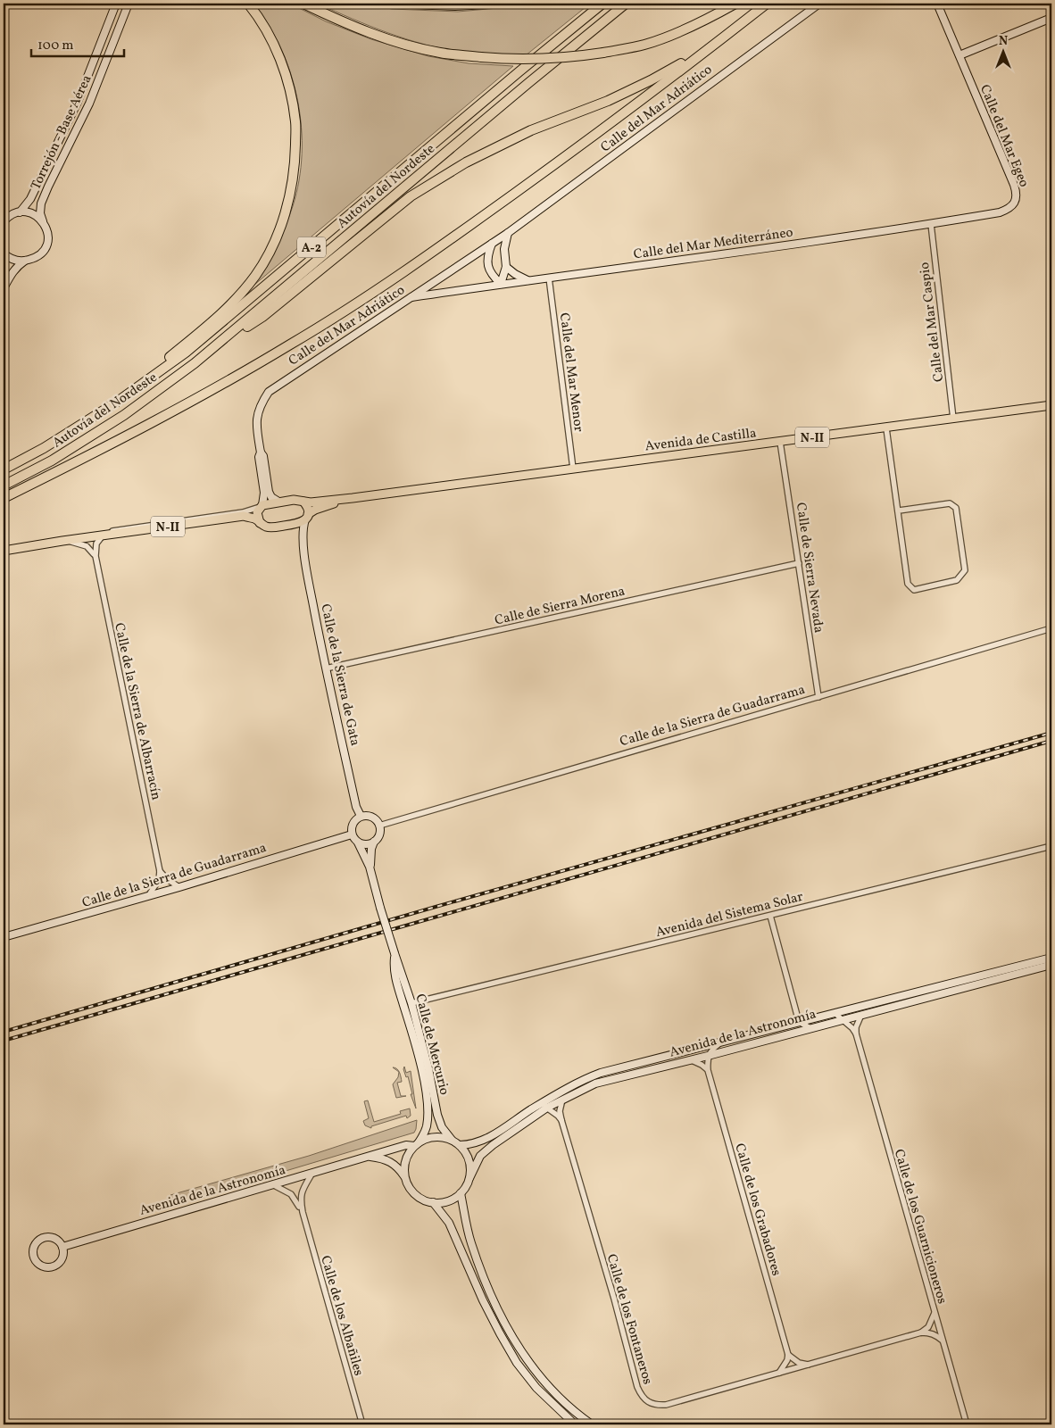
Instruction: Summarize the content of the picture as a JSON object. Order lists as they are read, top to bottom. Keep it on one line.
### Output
{"streets":{"highway":["Autovía del Nordeste","A-2"],"main road":["N-II","Avenida de Castilla"],"street":["Calle del Mar Adriático","Torrejón - Base Aérea","Calle del Mar Egeo","Calle del Mar Mediterráneo","Calle del Mar Caspio","Calle del Mar Menor","Calle de Sierra Nevada","Calle de Sierra Morena","Calle de la Sierra de Gata","Calle de la Sierra de Albarracín","Calle de la Sierra de Guadarrama","Avenida del Sistema Solar","Avenida de la Astronomía","Calle de Mercurio","Calle de los Grabadores","Calle de los Guarnicioneros","Calle de los Albañiles","Calle de los Fontaneros"]},"crossings":[["Calle del Mar Adriático","Calle del Mar Mediterráneo"],["Calle del Mar Adriático","N-II"],["Calle del Mar Egeo","Calle del Mar Mediterráneo"],["Calle del Mar Mediterráneo","Calle del Mar Caspio"],["Calle del Mar Mediterráneo","Calle del Mar Menor"],["Calle del Mar Caspio","Avenida de Castilla"],["Calle del Mar Menor","Avenida de Castilla"],["N-II","Avenida de Castilla"],["N-II","Calle de la Sierra de Gata"],["Avenida de Castilla","Calle de Sierra Nevada"],["Avenida de Castilla","Calle de la Sierra de Gata"],["Calle de Sierra Nevada","Calle de Sierra Morena"],["Calle de Sierra Nevada","Calle de la Sierra de Guadarrama"],["Calle de Sierra Morena","Calle de la Sierra de Gata"],["Calle de la Sierra de Gata","Calle de la Sierra de Guadarrama"],["Avenida del Sistema Solar","Calle de Mercurio"],["Avenida de la Astronomía","Calle de Mercurio"],["Avenida de la Astronomía","Calle de los Grabadores"],["Avenida de la Astronomía","Calle de los Guarnicioneros"],["Avenida de la Astronomía","Calle de los Albañiles"],["Avenida de la Astronomía","Calle de los Fontaneros"]],"scale_bar":"100 m","north":"top"}
